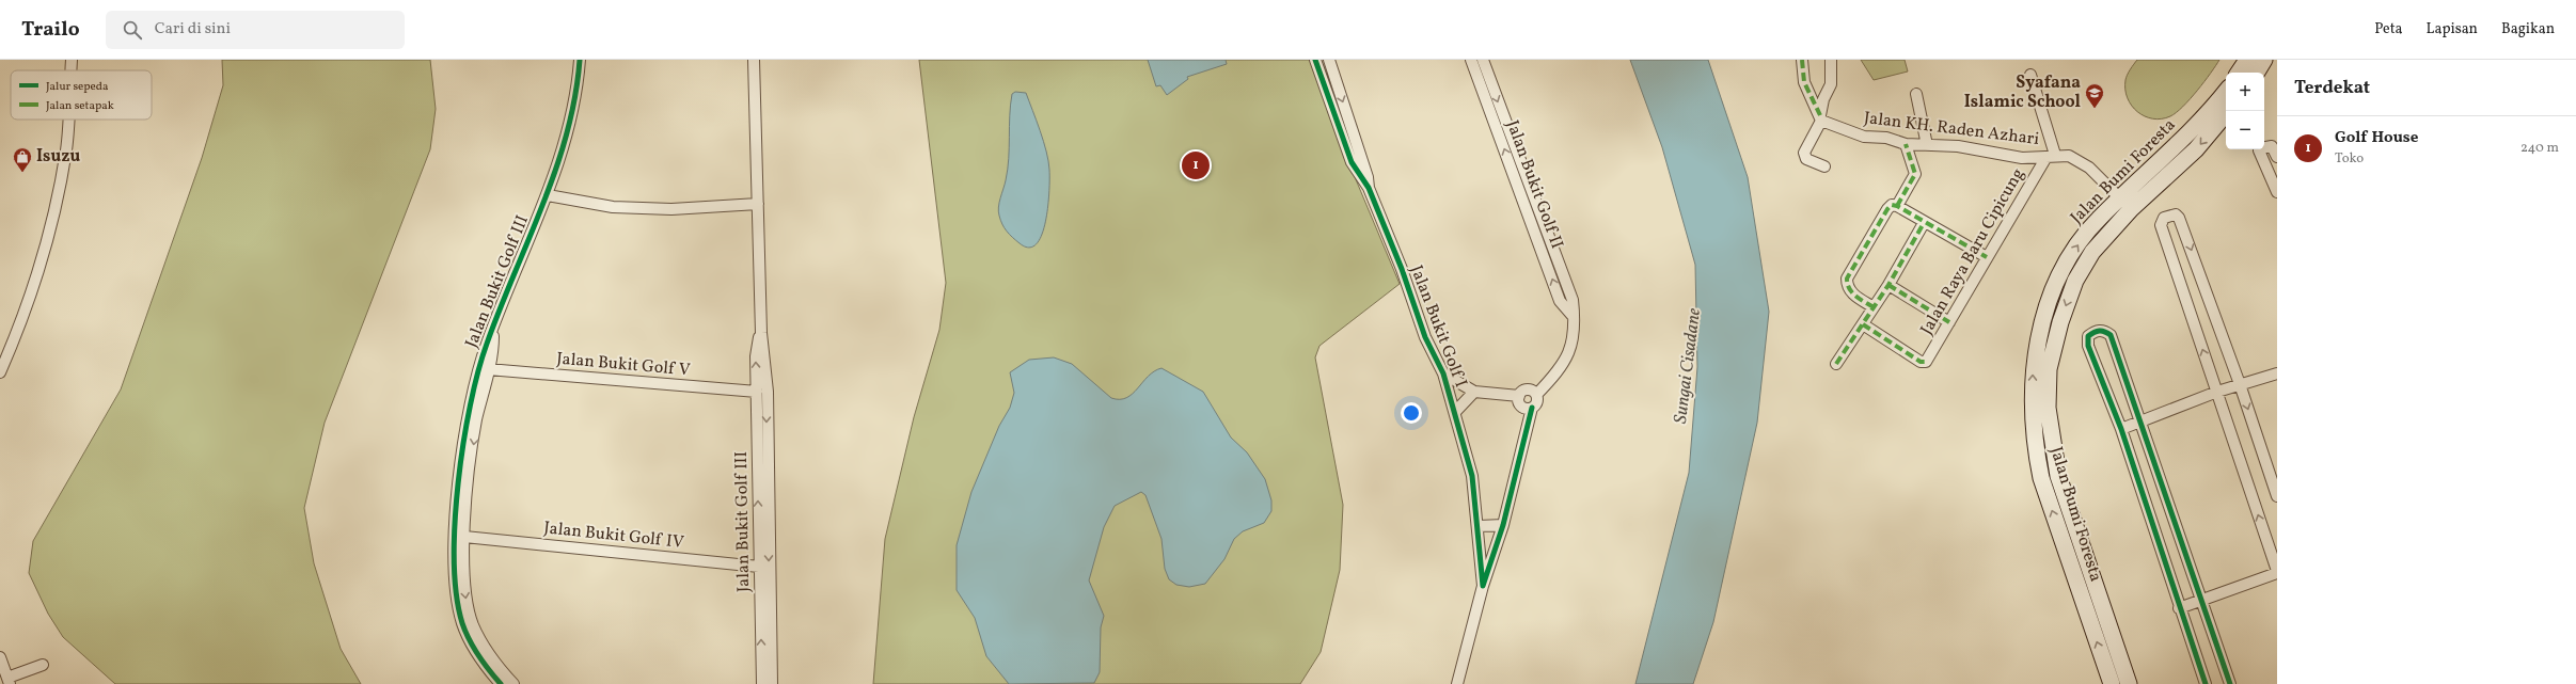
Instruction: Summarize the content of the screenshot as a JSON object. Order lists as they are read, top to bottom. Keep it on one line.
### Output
{"streets":{"main road":["Jalan Bumi Foresta"],"street":["Jalan KH. Raden Azhari","Jalan Bukit Golf II","Jalan Raya Baru Cipicung","Jalan Bukit Golf III","Jalan Bukit Golf I","Jalan Bukit Golf V","Jalan Bukit Golf IV"]},"crossings":[["Jalan KH. Raden Azhari","Jalan Bumi Foresta"],["Jalan KH. Raden Azhari","Jalan Raya Baru Cipicung"],["Jalan Bukit Golf II","Jalan Bukit Golf I"],["Jalan Bukit Golf III","Jalan Bukit Golf V"],["Jalan Bukit Golf III","Jalan Bukit Golf IV"]],"water":["Sungai Cisadane"],"places":{"school or university":["Syafana Islamic School"],"shop":["Isuzu"]},"legend":["Jalur sepeda","Jalan setapak"],"page":{"header":"Trailo","search":"Cari di sini","nav":["Peta","Lapisan","Bagikan"],"heading":"Terdekat","map_buttons":["+","−"],"list":[{"mark":"1","name":"Golf House","note":"Toko","value":"240 m"}],"pins":"1"}}
